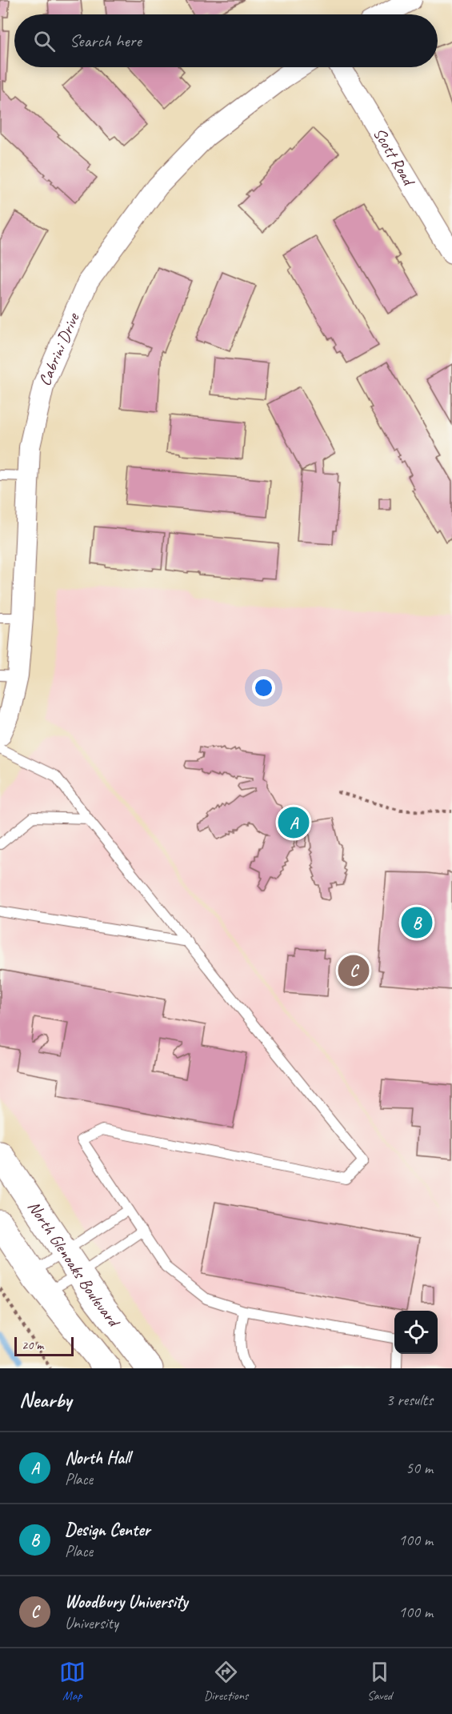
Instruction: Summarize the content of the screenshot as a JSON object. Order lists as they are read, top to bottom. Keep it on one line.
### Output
{"streets":{"main road":["North Glenoaks Boulevard"],"street":["Scott Road","Cabrini Drive"]},"scale_bar":"20 m","page":{"search":"Search here","pins":["A","B","C"],"scale":"20 m","heading":["Nearby","3 results"],"list":[{"mark":"A","name":"North Hall","note":"Place","value":"50 m"},{"mark":"B","name":"Design Center","note":"Place","value":"100 m"},{"mark":"C","name":"Woodbury University","note":"University","value":"100 m"}],"nav":["Map","Directions","Saved"]}}
